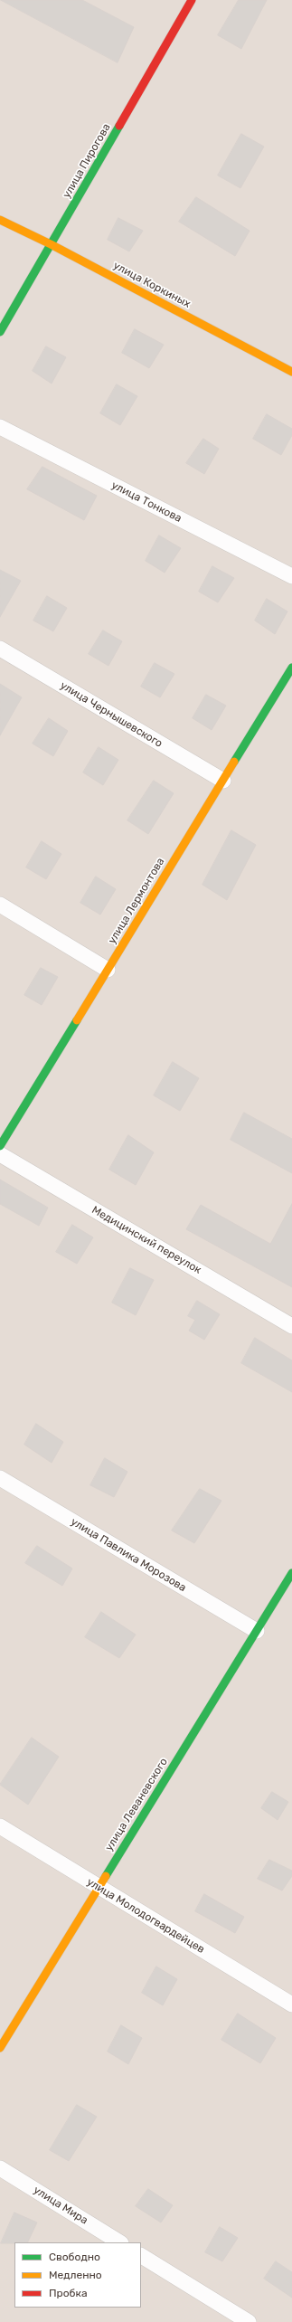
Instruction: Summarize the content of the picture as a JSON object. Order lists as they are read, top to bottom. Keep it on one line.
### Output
{"streets":{"street":["улица Пирогова","улица Коркиных","улица Тонкова","улица Чернышевского","улица Лермонтова","Медицинский переулок","улица Павлика Морозова","улица Леваневского","улица Молодогвардейцев","улица Мира"]},"crossings":[["улица Пирогова","улица Коркиных"],["улица Чернышевского","улица Лермонтова"],["улица Павлика Морозова","улица Леваневского"],["улица Леваневского","улица Молодогвардейцев"]],"legend":["Свободно","Медленно","Пробка"]}
